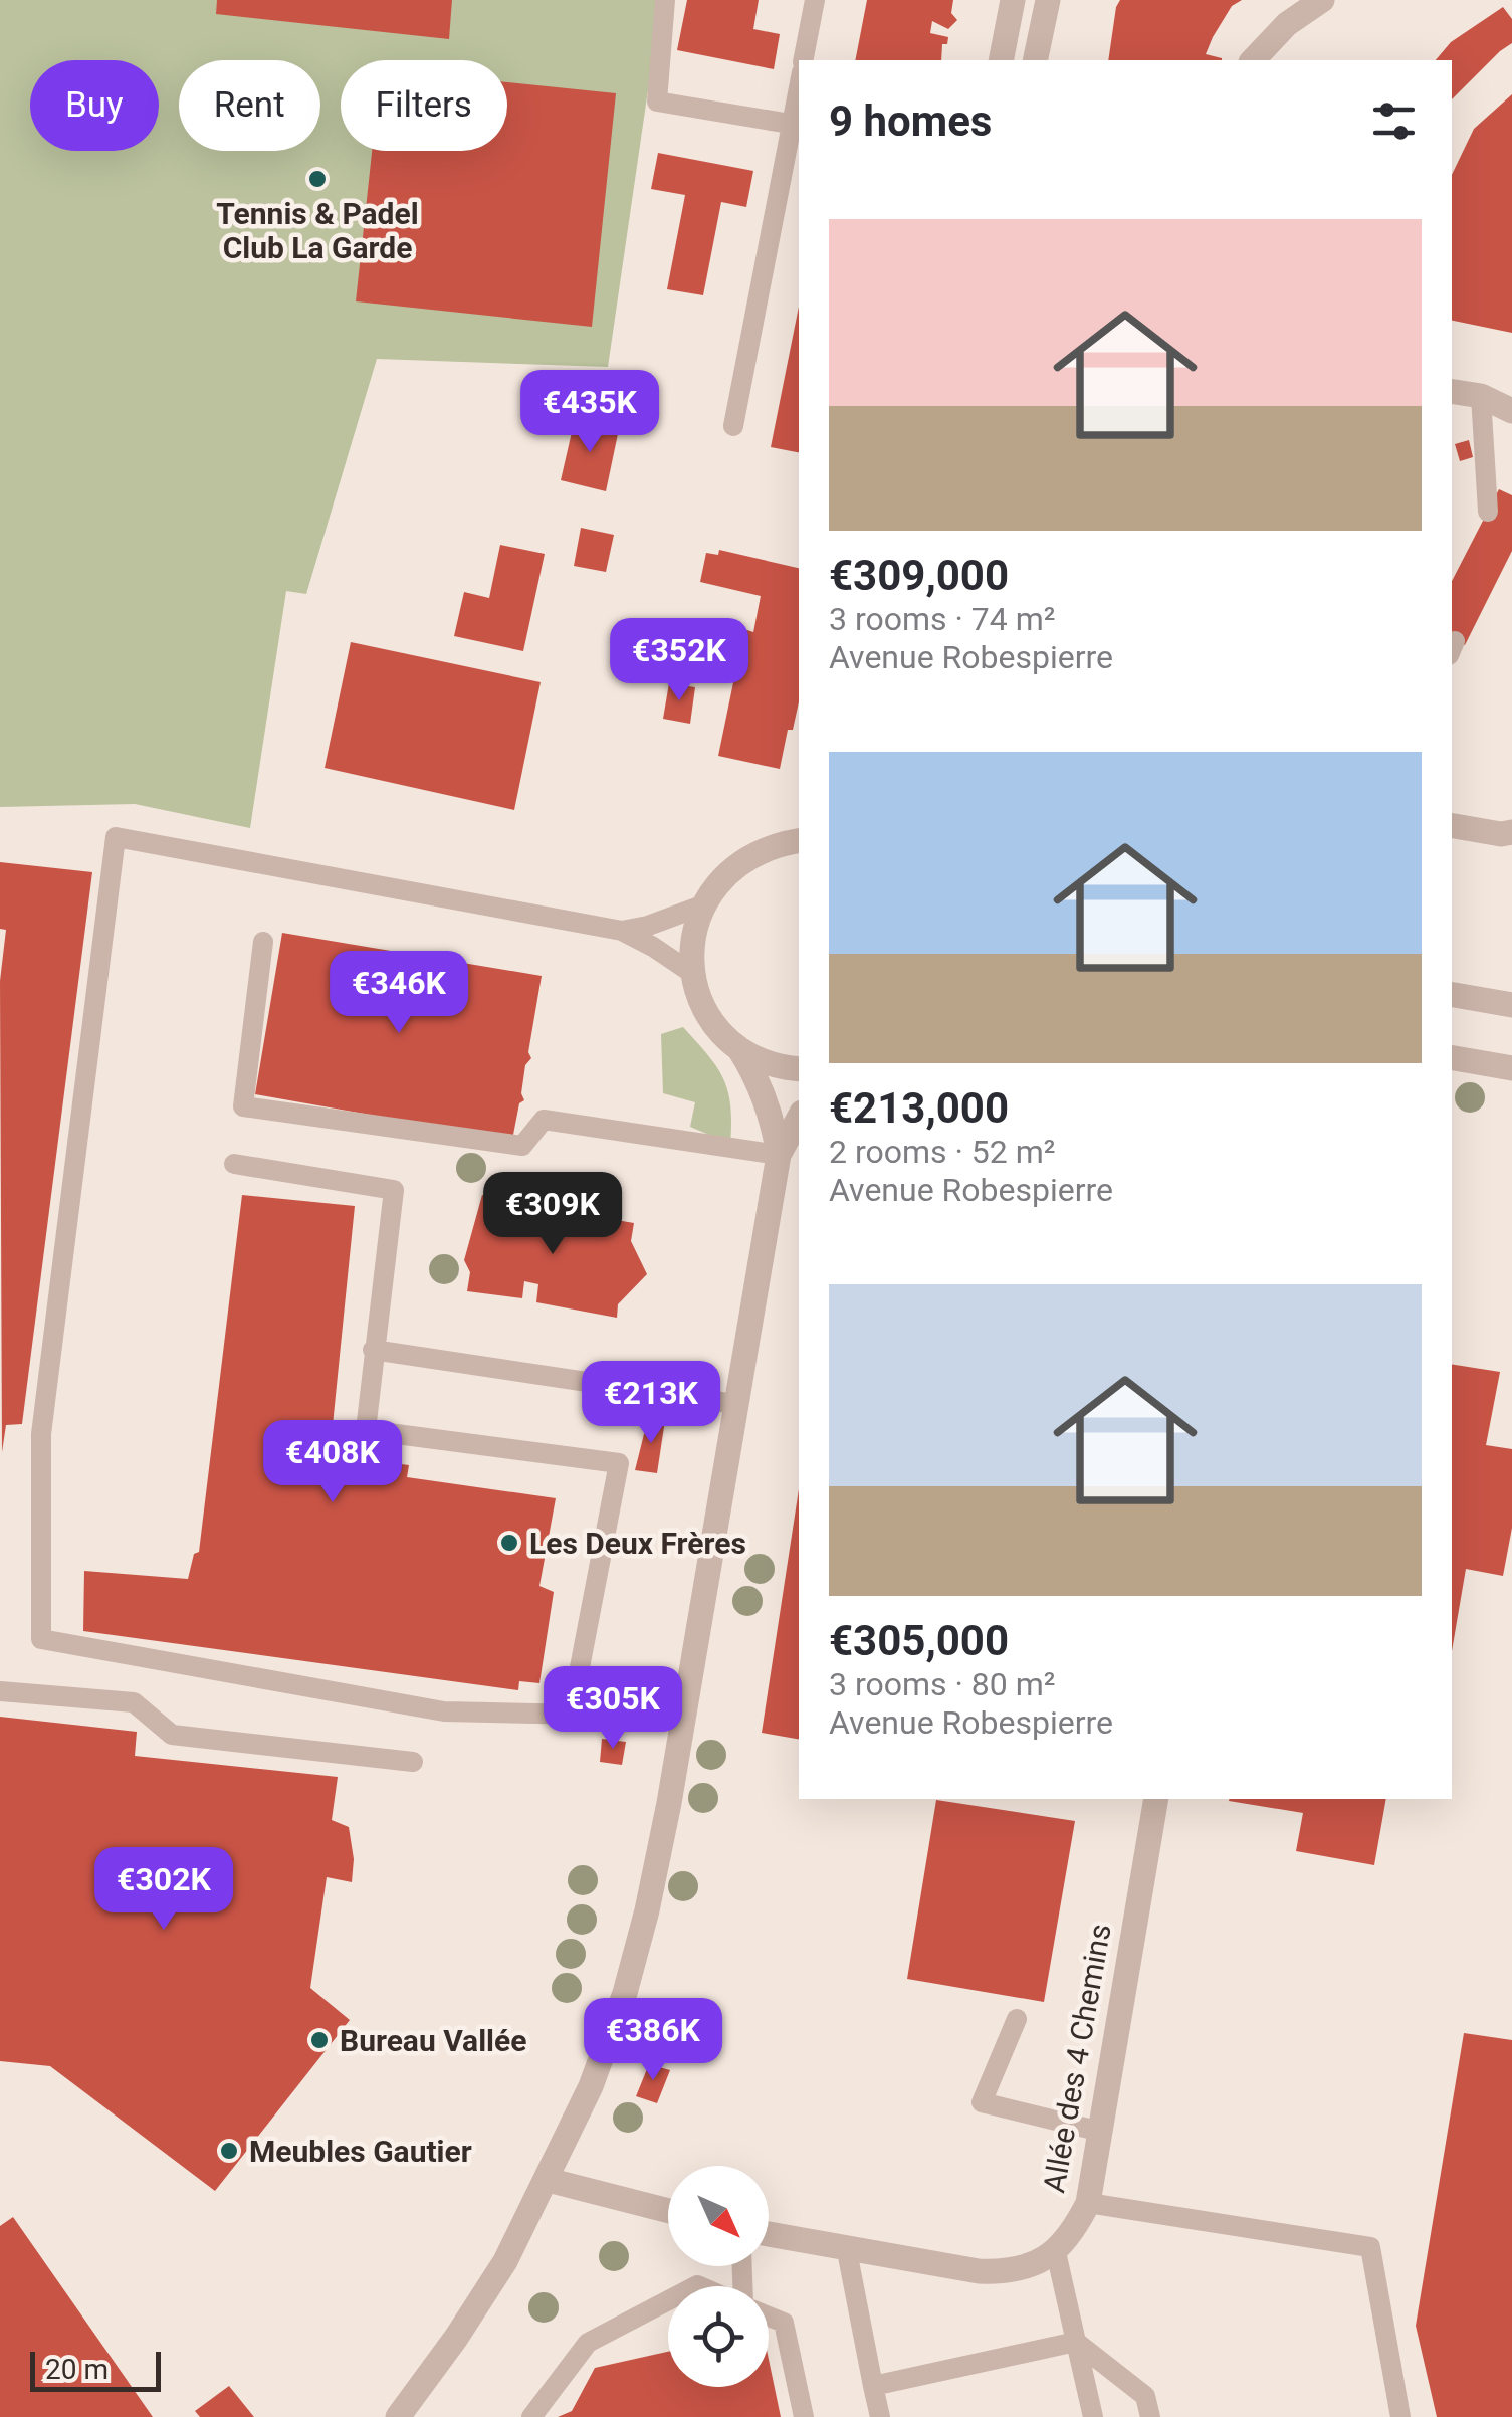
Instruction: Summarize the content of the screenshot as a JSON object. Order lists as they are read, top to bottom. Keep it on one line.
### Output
{"streets":{"street":["Allée des 4 Chemins"]},"places":["Tennis & Padel Club La Garde","Les Deux Frères","Bureau Vallée","Meubles Gautier"],"scale_bar":"20 m","north":"bottom right","page":{"chip":["Buy","Rent","Filters"],"heading":"9 homes","list":[{"name":"€309,000","note":"3 rooms · 74 m² · Avenue Robespierre"},{"name":"€213,000","note":"2 rooms · 52 m² · Avenue Robespierre"},{"name":"€305,000","note":"3 rooms · 80 m² · Avenue Robespierre"}],"price":["€435K","€352K","€346K","€309K","€213K","€408K","€305K","€302K","€386K"],"scale":"20 m"}}
